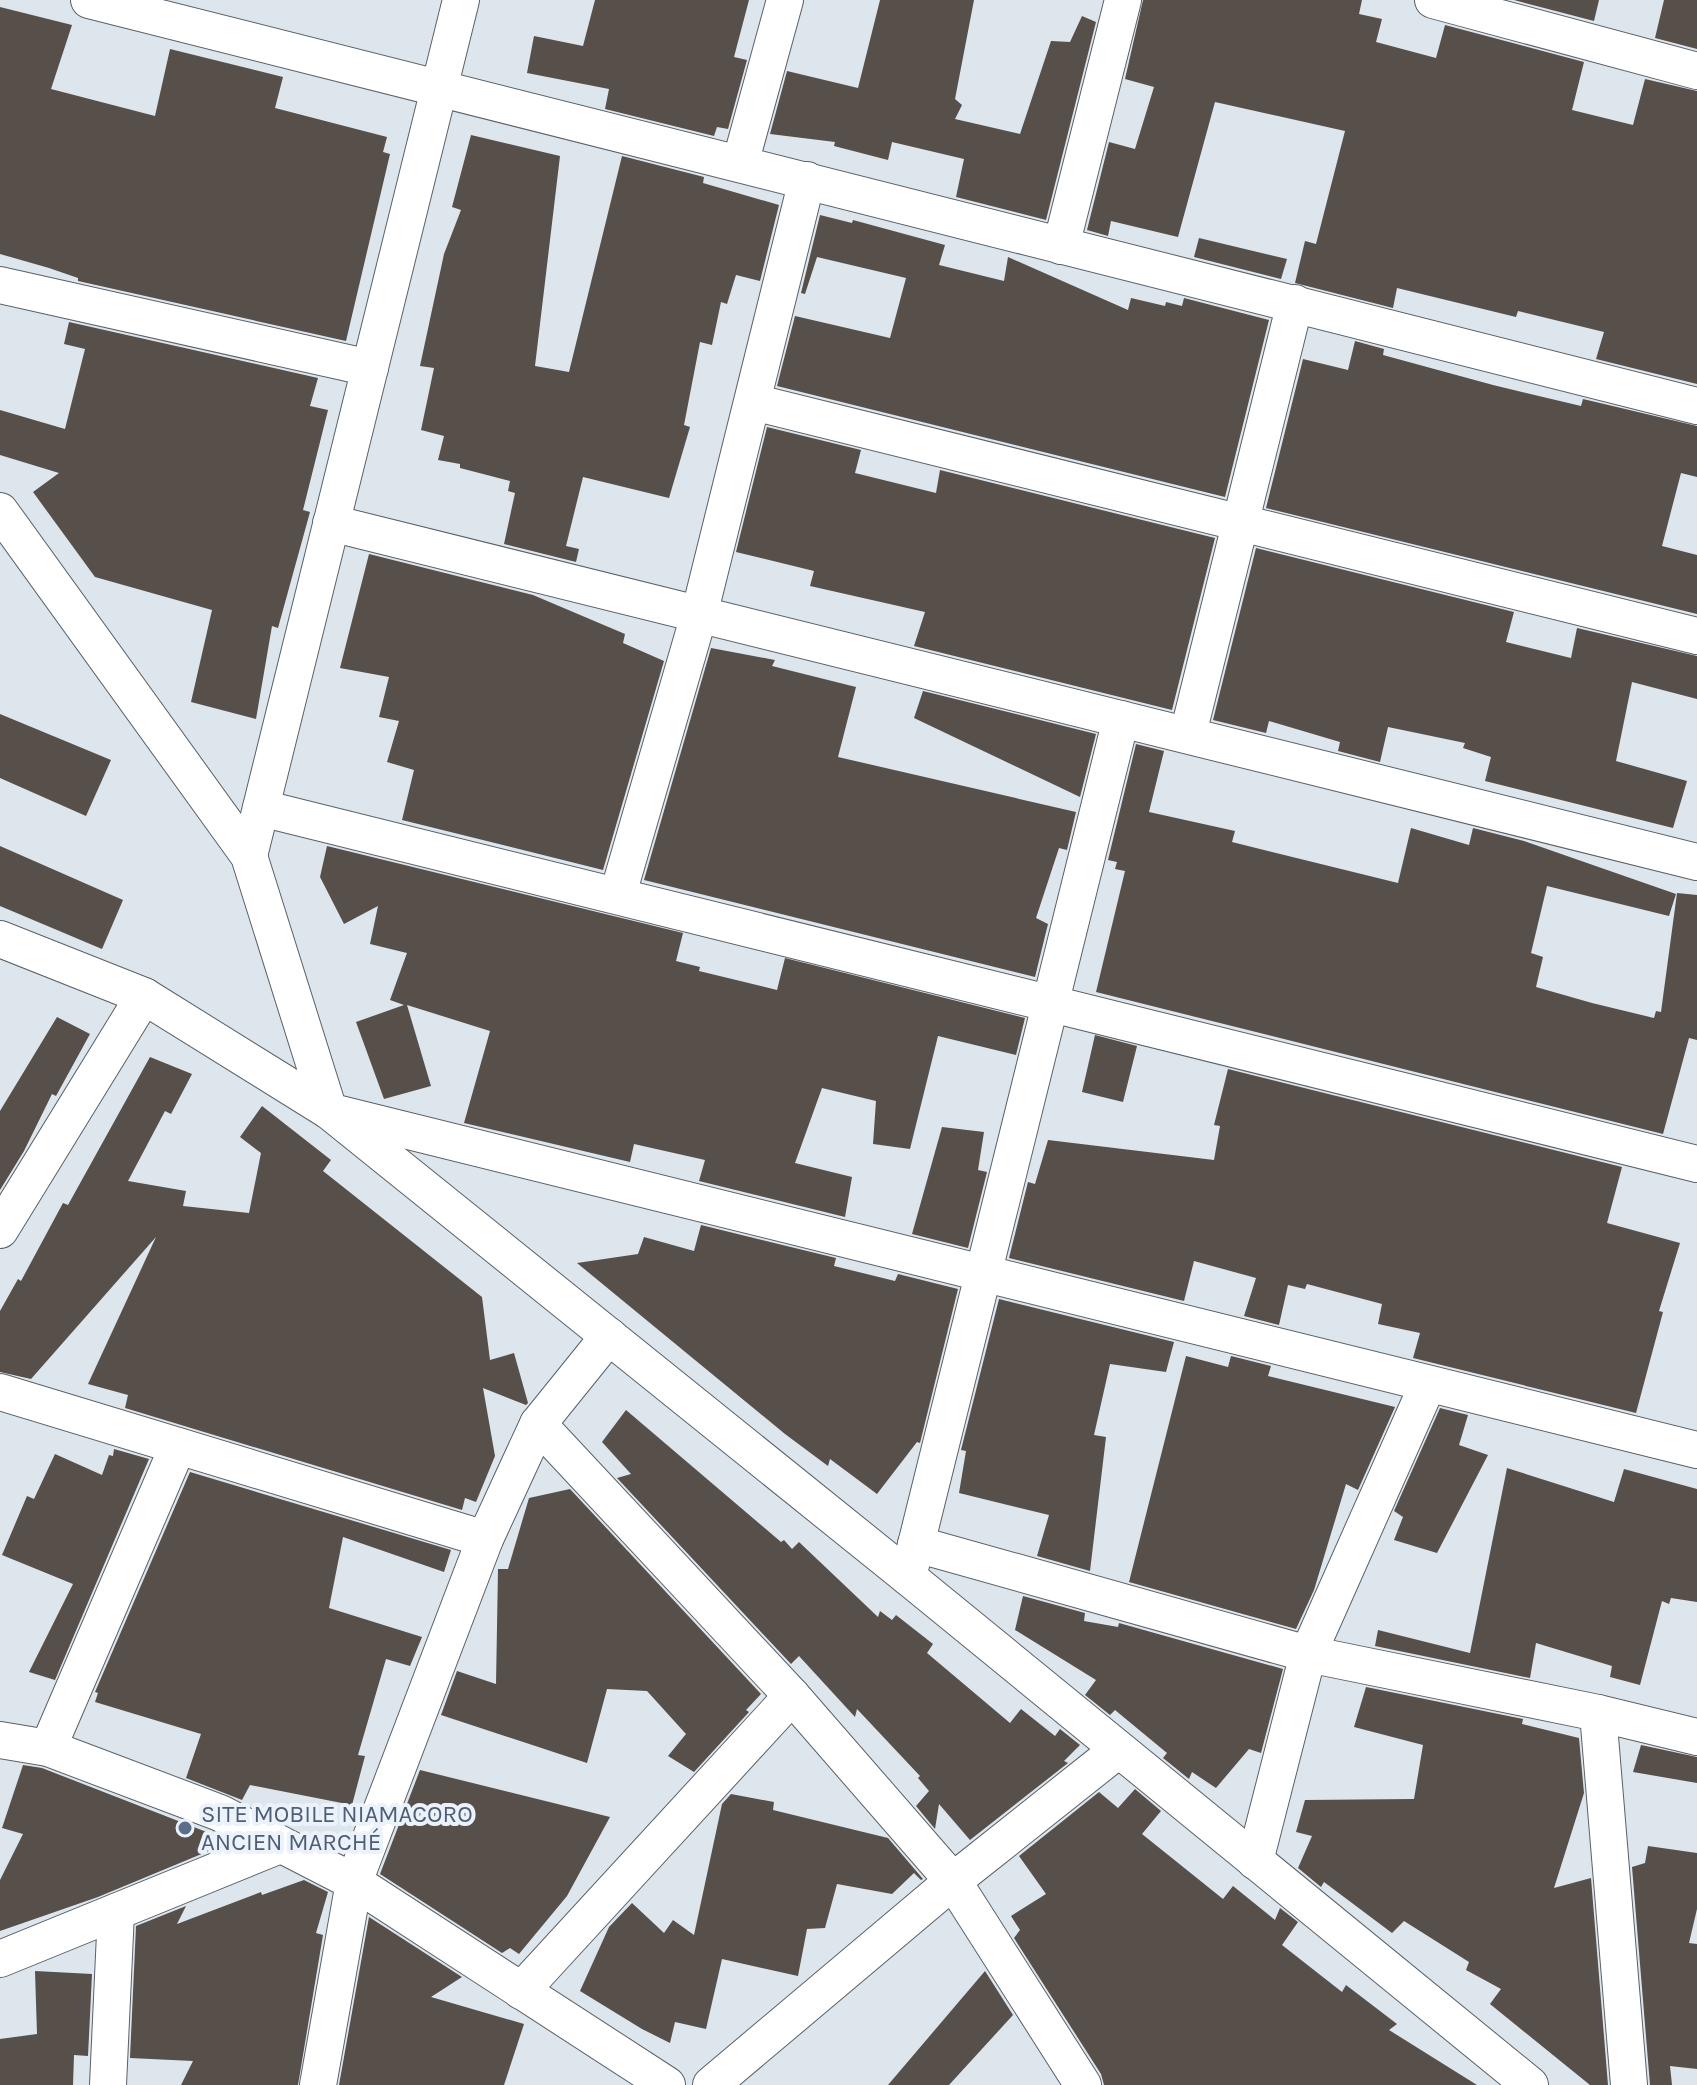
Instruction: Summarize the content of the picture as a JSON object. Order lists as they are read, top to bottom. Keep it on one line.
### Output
{"places":["SITE MOBILE NIAMACORO ANCIEN MARCHÉ"]}
